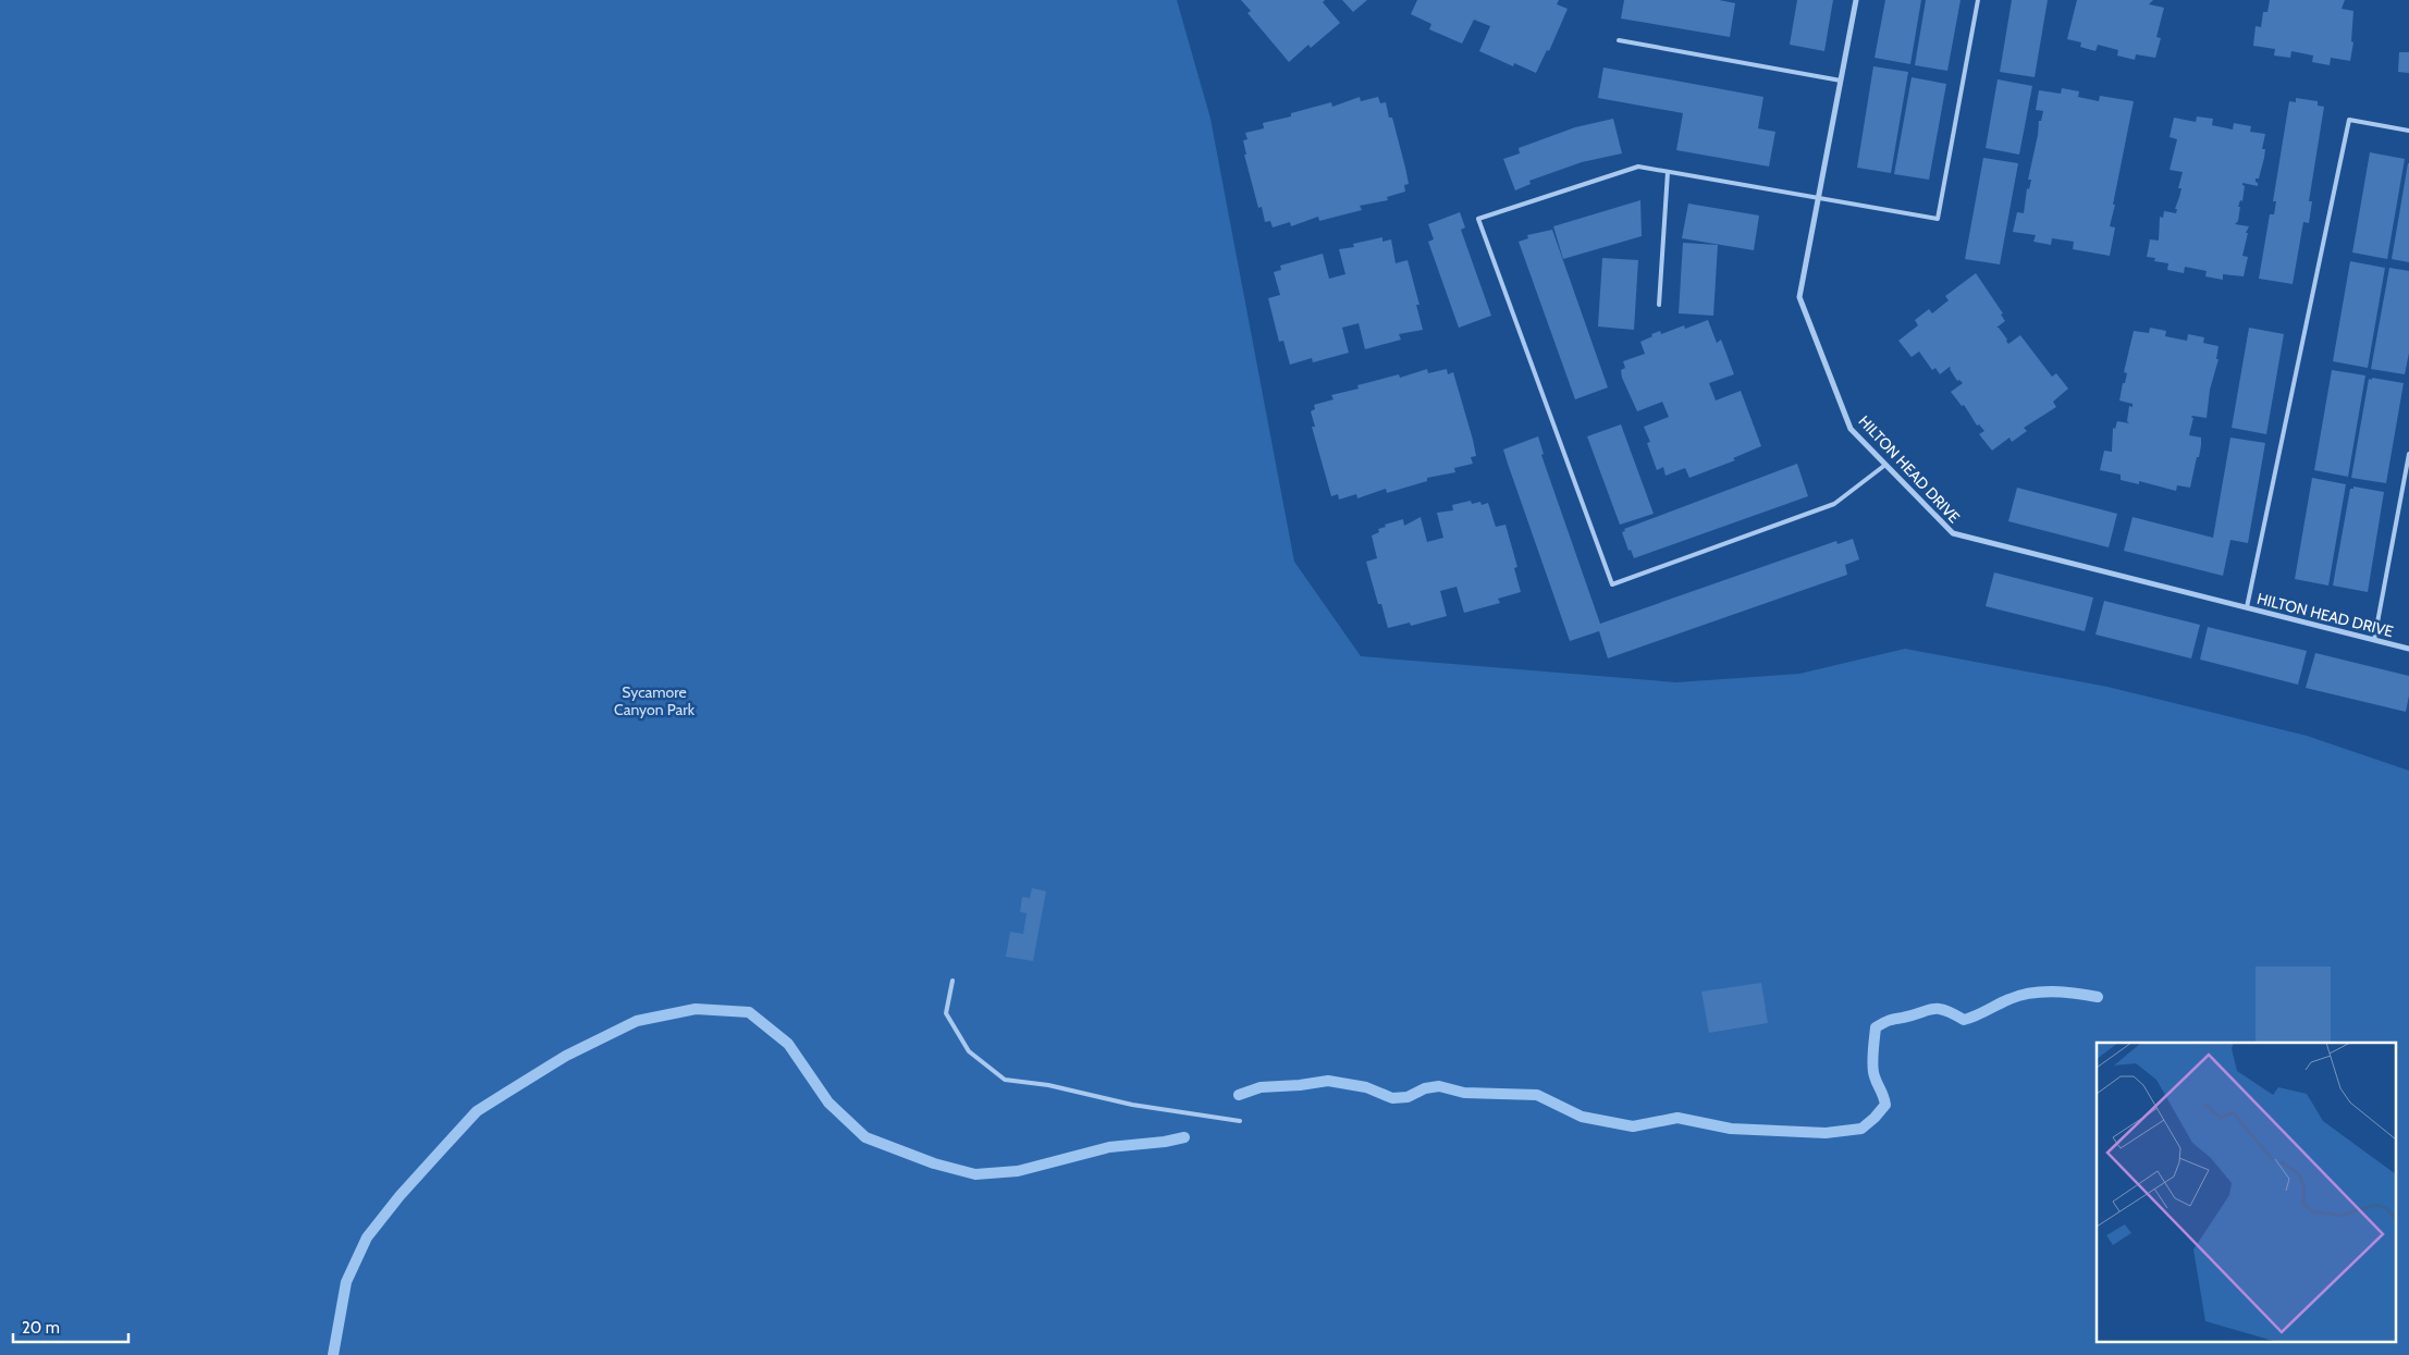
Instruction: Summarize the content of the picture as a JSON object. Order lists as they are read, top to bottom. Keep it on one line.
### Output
{"streets":{"street":["HILTON HEAD DRIVE"]},"parks":["Sycamore Canyon Park"],"scale_bar":"20 m"}
